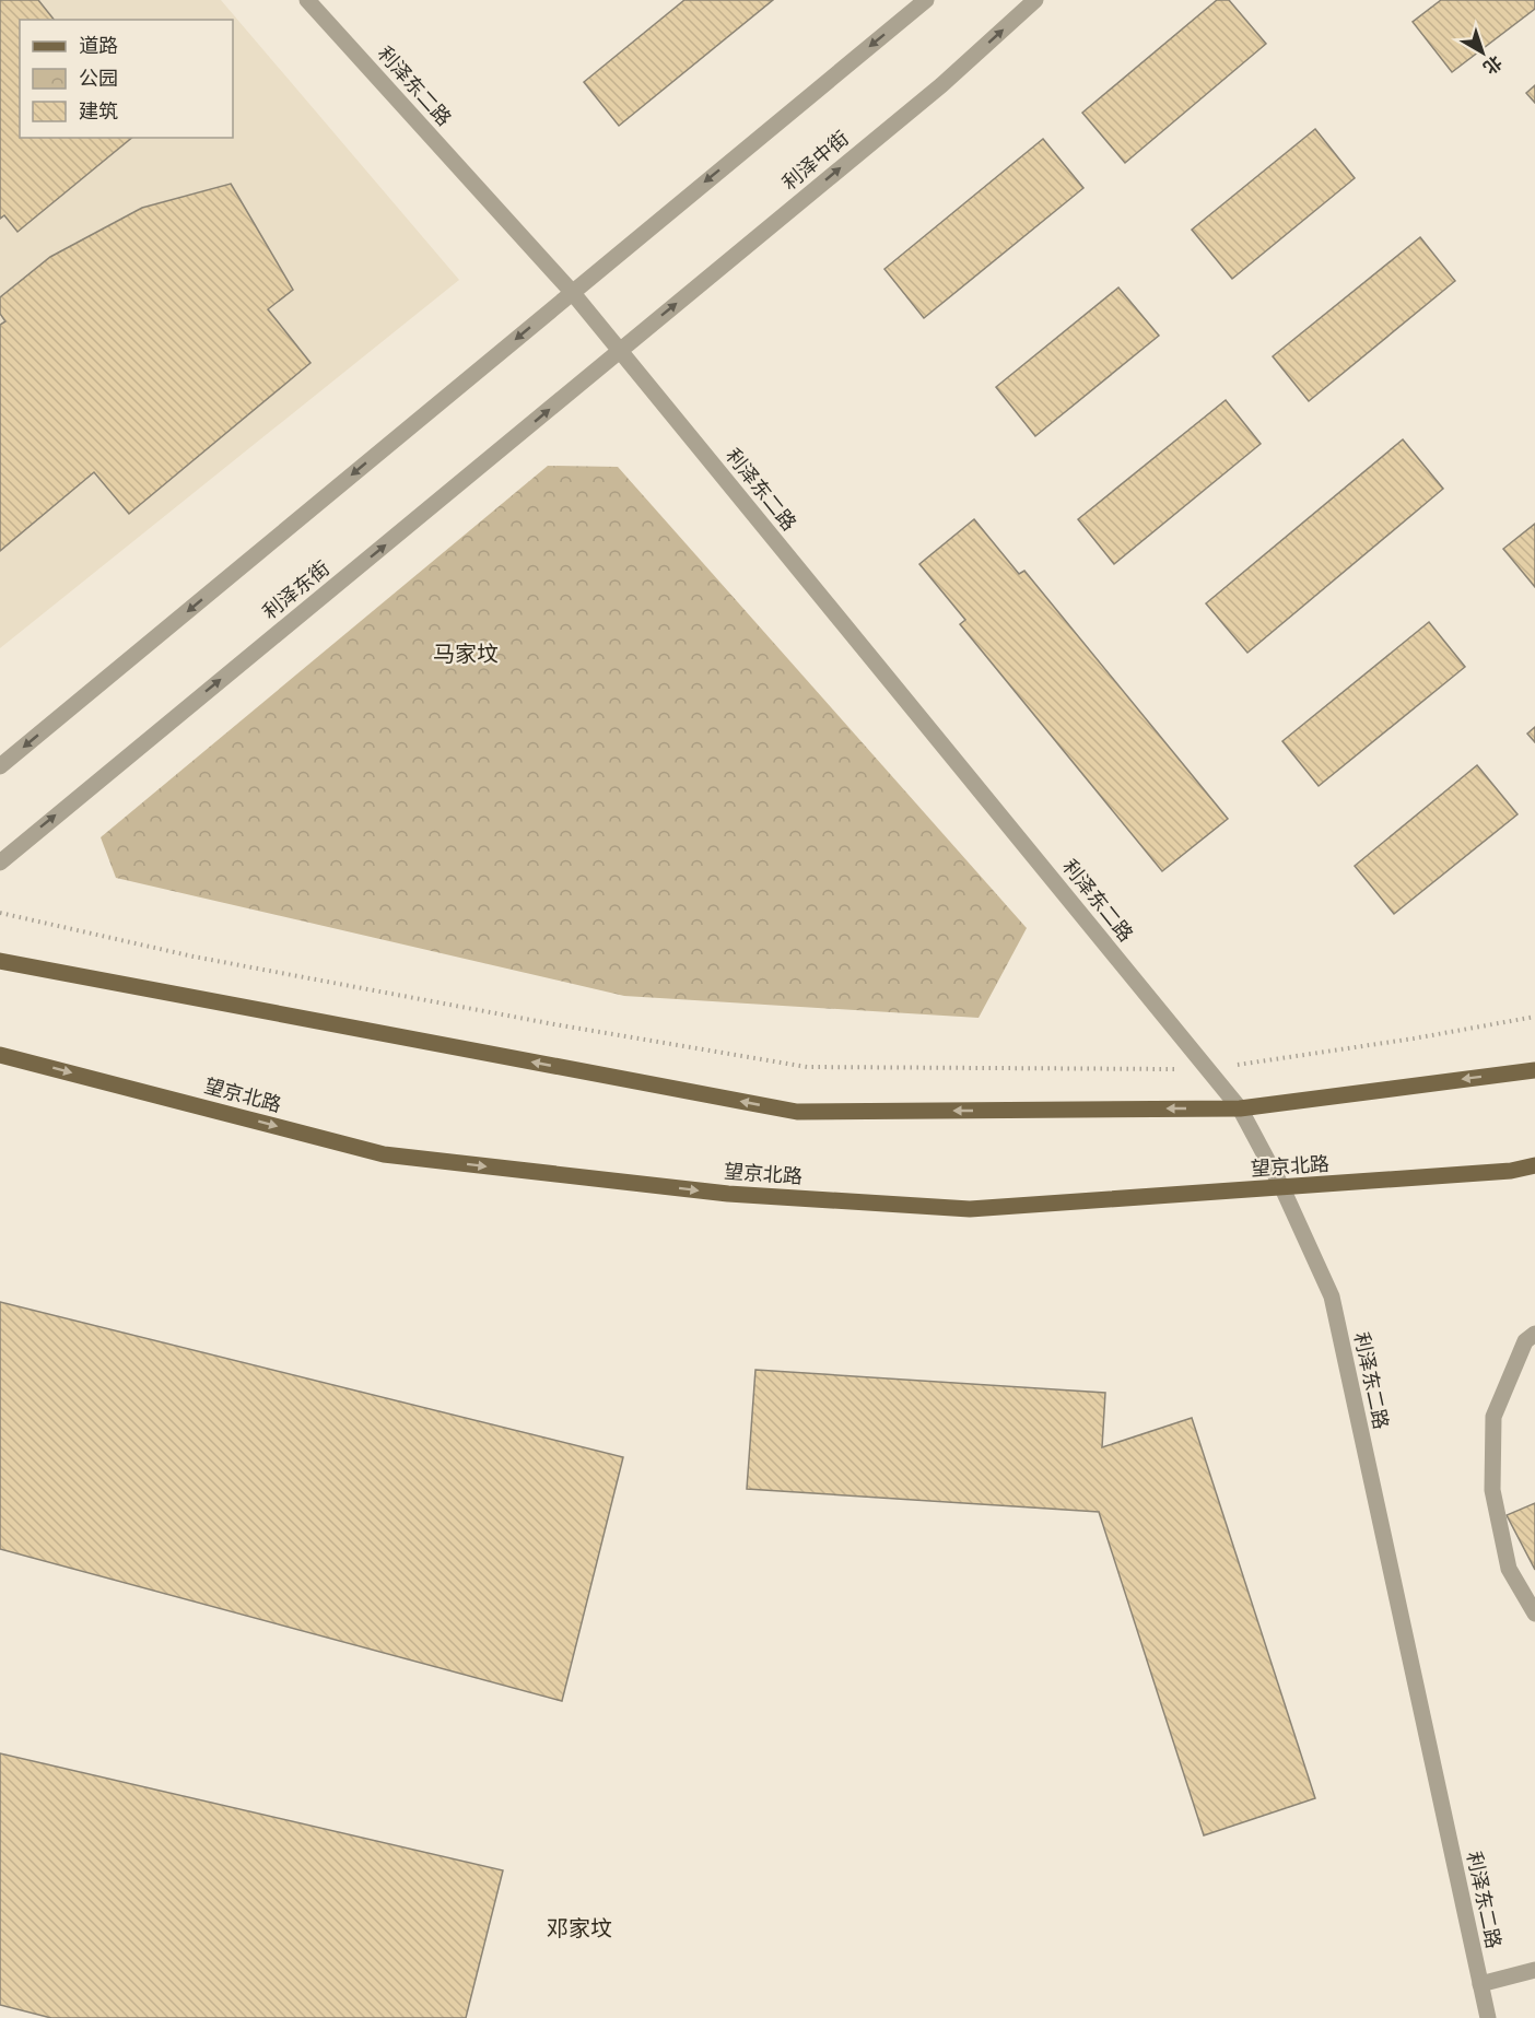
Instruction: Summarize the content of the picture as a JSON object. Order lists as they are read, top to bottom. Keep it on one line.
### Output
{"streets":{"main road":["望京北路"],"street":["利泽东二路","利泽中街","利泽东街"]},"crossings":[["利泽东二路","利泽中街"],["利泽东二路","利泽东街"],["利泽东二路","望京北路"],["利泽中街","利泽东街"]],"districts":["马家坟","邓家坟"],"legend":["道路","公园","建筑"],"north":"bottom right"}
